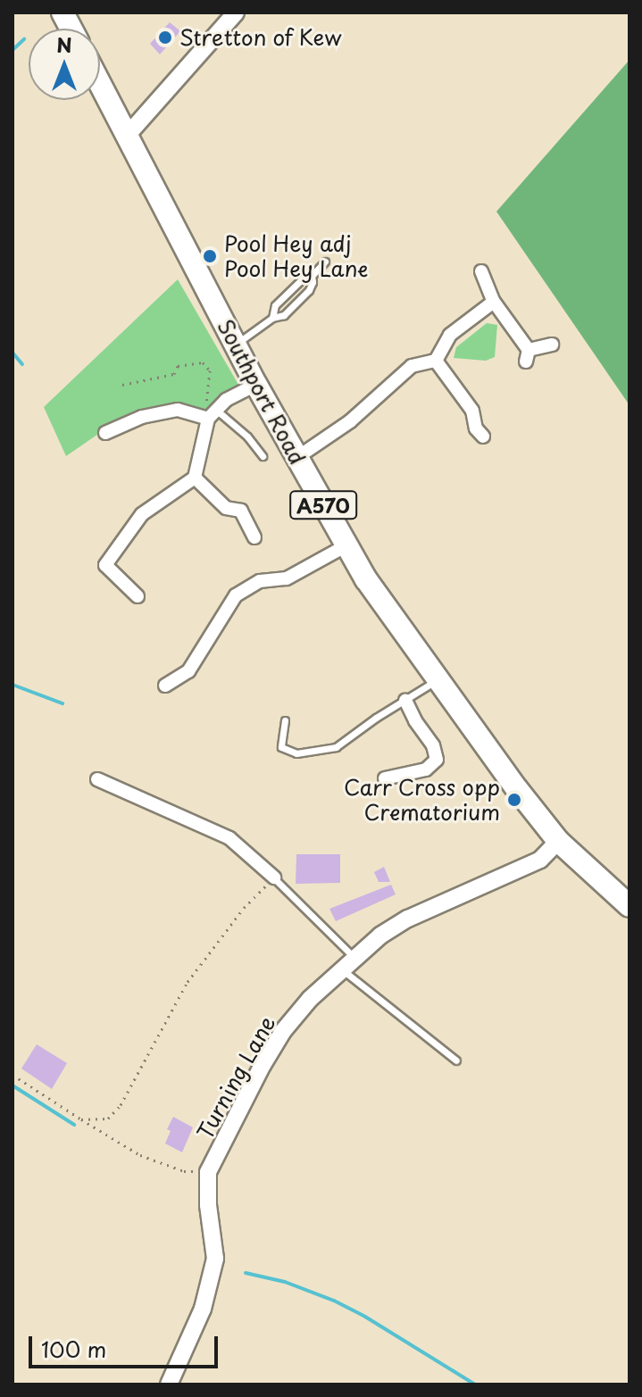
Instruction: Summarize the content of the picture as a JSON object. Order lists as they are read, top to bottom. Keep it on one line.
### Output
{"streets":{"highway":["Southport Road","A570"],"street":["Turning Lane"]},"crossings":[["Southport Road","Turning Lane"]],"places":["Stretton of Kew","Pool Hey adj Pool Hey Lane","Carr Cross opp Crematorium"],"scale_bar":"100 m","north":"top"}
